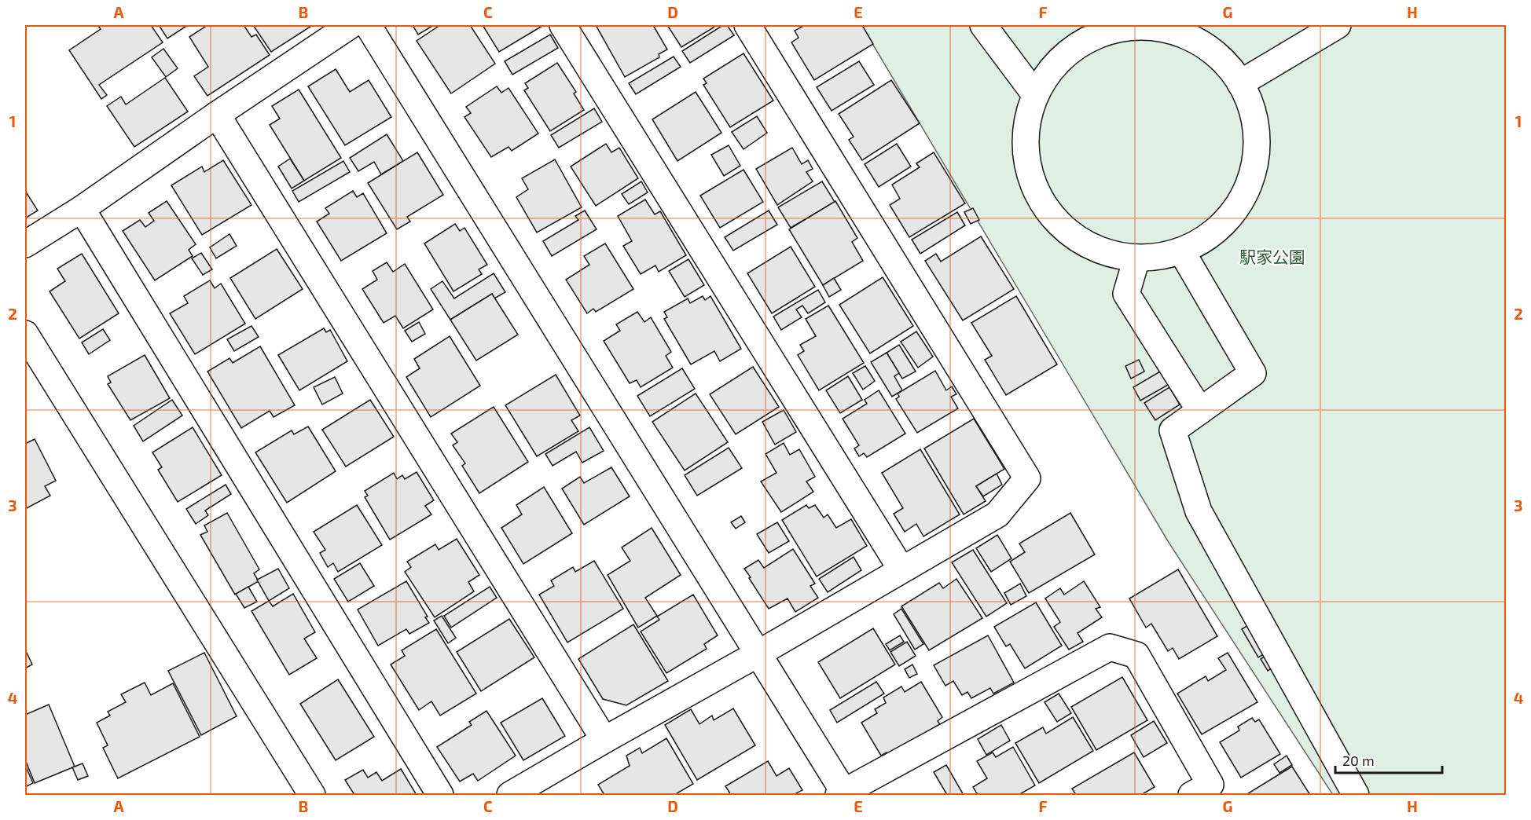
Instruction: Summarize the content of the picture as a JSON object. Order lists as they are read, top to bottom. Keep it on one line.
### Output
{"parks":["駅家公園"],"scale_bar":"20 m","grid":{"columns":["A","B","C","D","E","F","G","H"],"rows":["1","2","3","4"]}}
